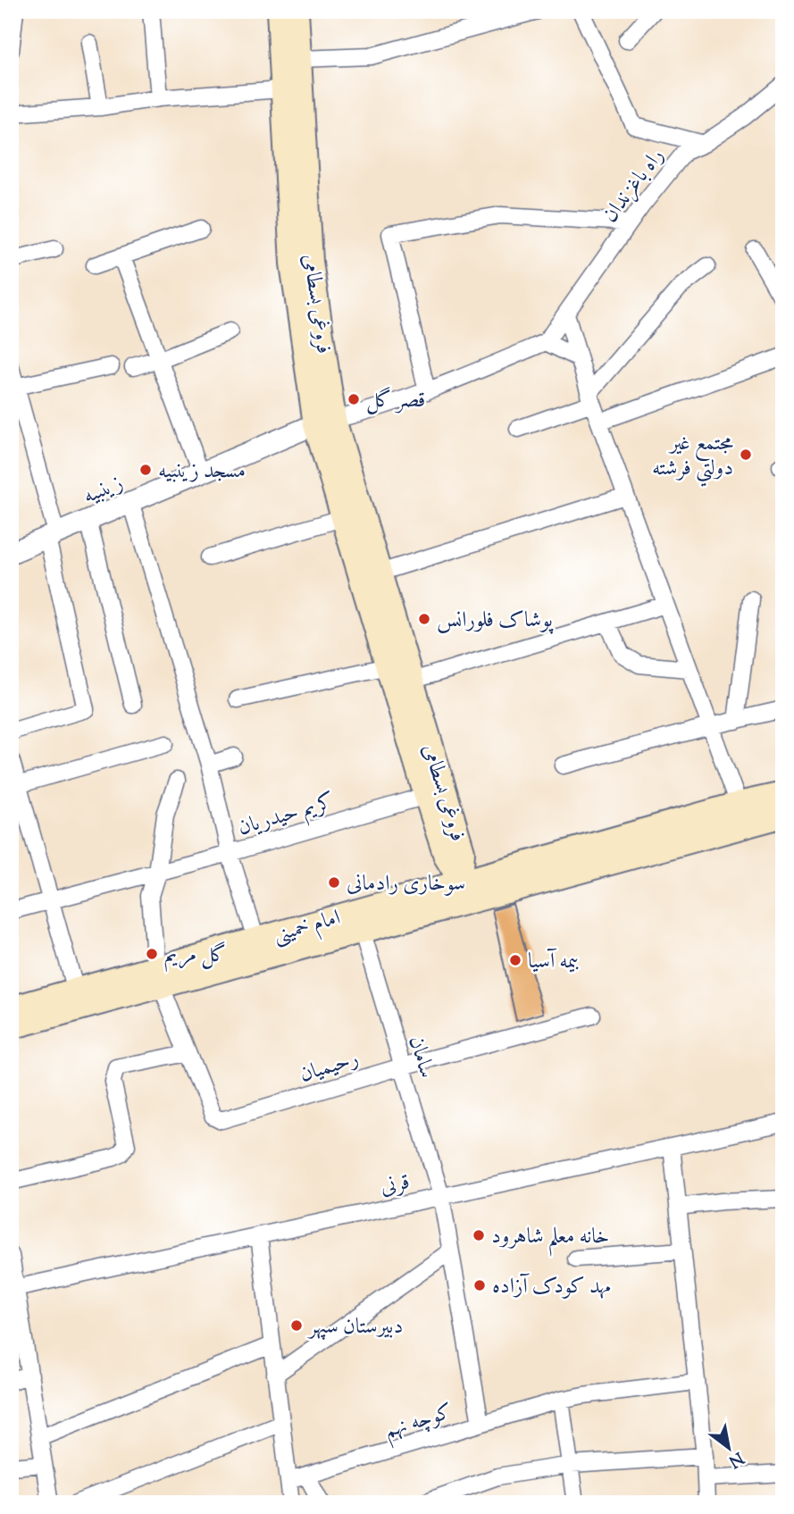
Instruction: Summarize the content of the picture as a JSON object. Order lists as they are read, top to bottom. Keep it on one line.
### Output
{"streets":{"main road":["فروغی بسطامی","امام خمینی"],"street":["راه باغزندان","زینبیه","کریم حیدریان","سامان","رحیمیان","قرنی","کوچه نهم"]},"crossings":[["فروغی بسطامی","زینبیه"],["فروغی بسطامی","کریم حیدریان"],["فروغی بسطامی","امام خمینی"],["کریم حیدریان","رحیمیان"],["امام خمینی","سامان"],["امام خمینی","رحیمیان"],["سامان","رحیمیان"],["سامان","قرنی"],["سامان","کوچه نهم"]],"places":["قصر گل","مجتمع غير دولتي فرشته","مسجد زینبیه","پوشاک فلورانس","سوخاری رادمانی","گل مریم","بیمه آسیا","خانه معلم شاهرود","مهد کودک آزاده","دبیرستان سپهر"],"north":"bottom right"}
